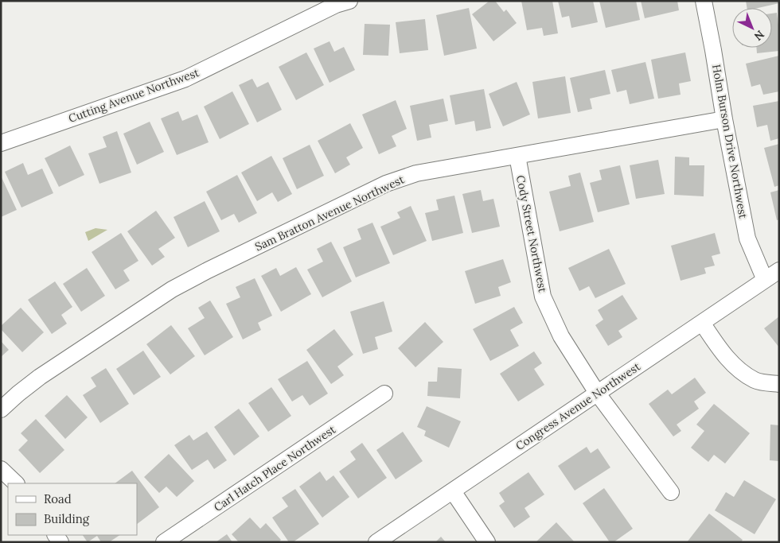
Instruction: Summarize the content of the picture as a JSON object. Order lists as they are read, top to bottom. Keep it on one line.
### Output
{"streets":{"street":["Cutting Avenue Northwest","Holm Burson Drive Northwest","Sam Bratton Avenue Northwest","Cody Street Northwest","Congress Avenue Northwest","Carl Hatch Place Northwest"]},"crossings":[["Holm Burson Drive Northwest","Sam Bratton Avenue Northwest"],["Holm Burson Drive Northwest","Congress Avenue Northwest"],["Sam Bratton Avenue Northwest","Cody Street Northwest"],["Cody Street Northwest","Congress Avenue Northwest"]],"legend":["Road","Building"],"north":"bottom right"}
